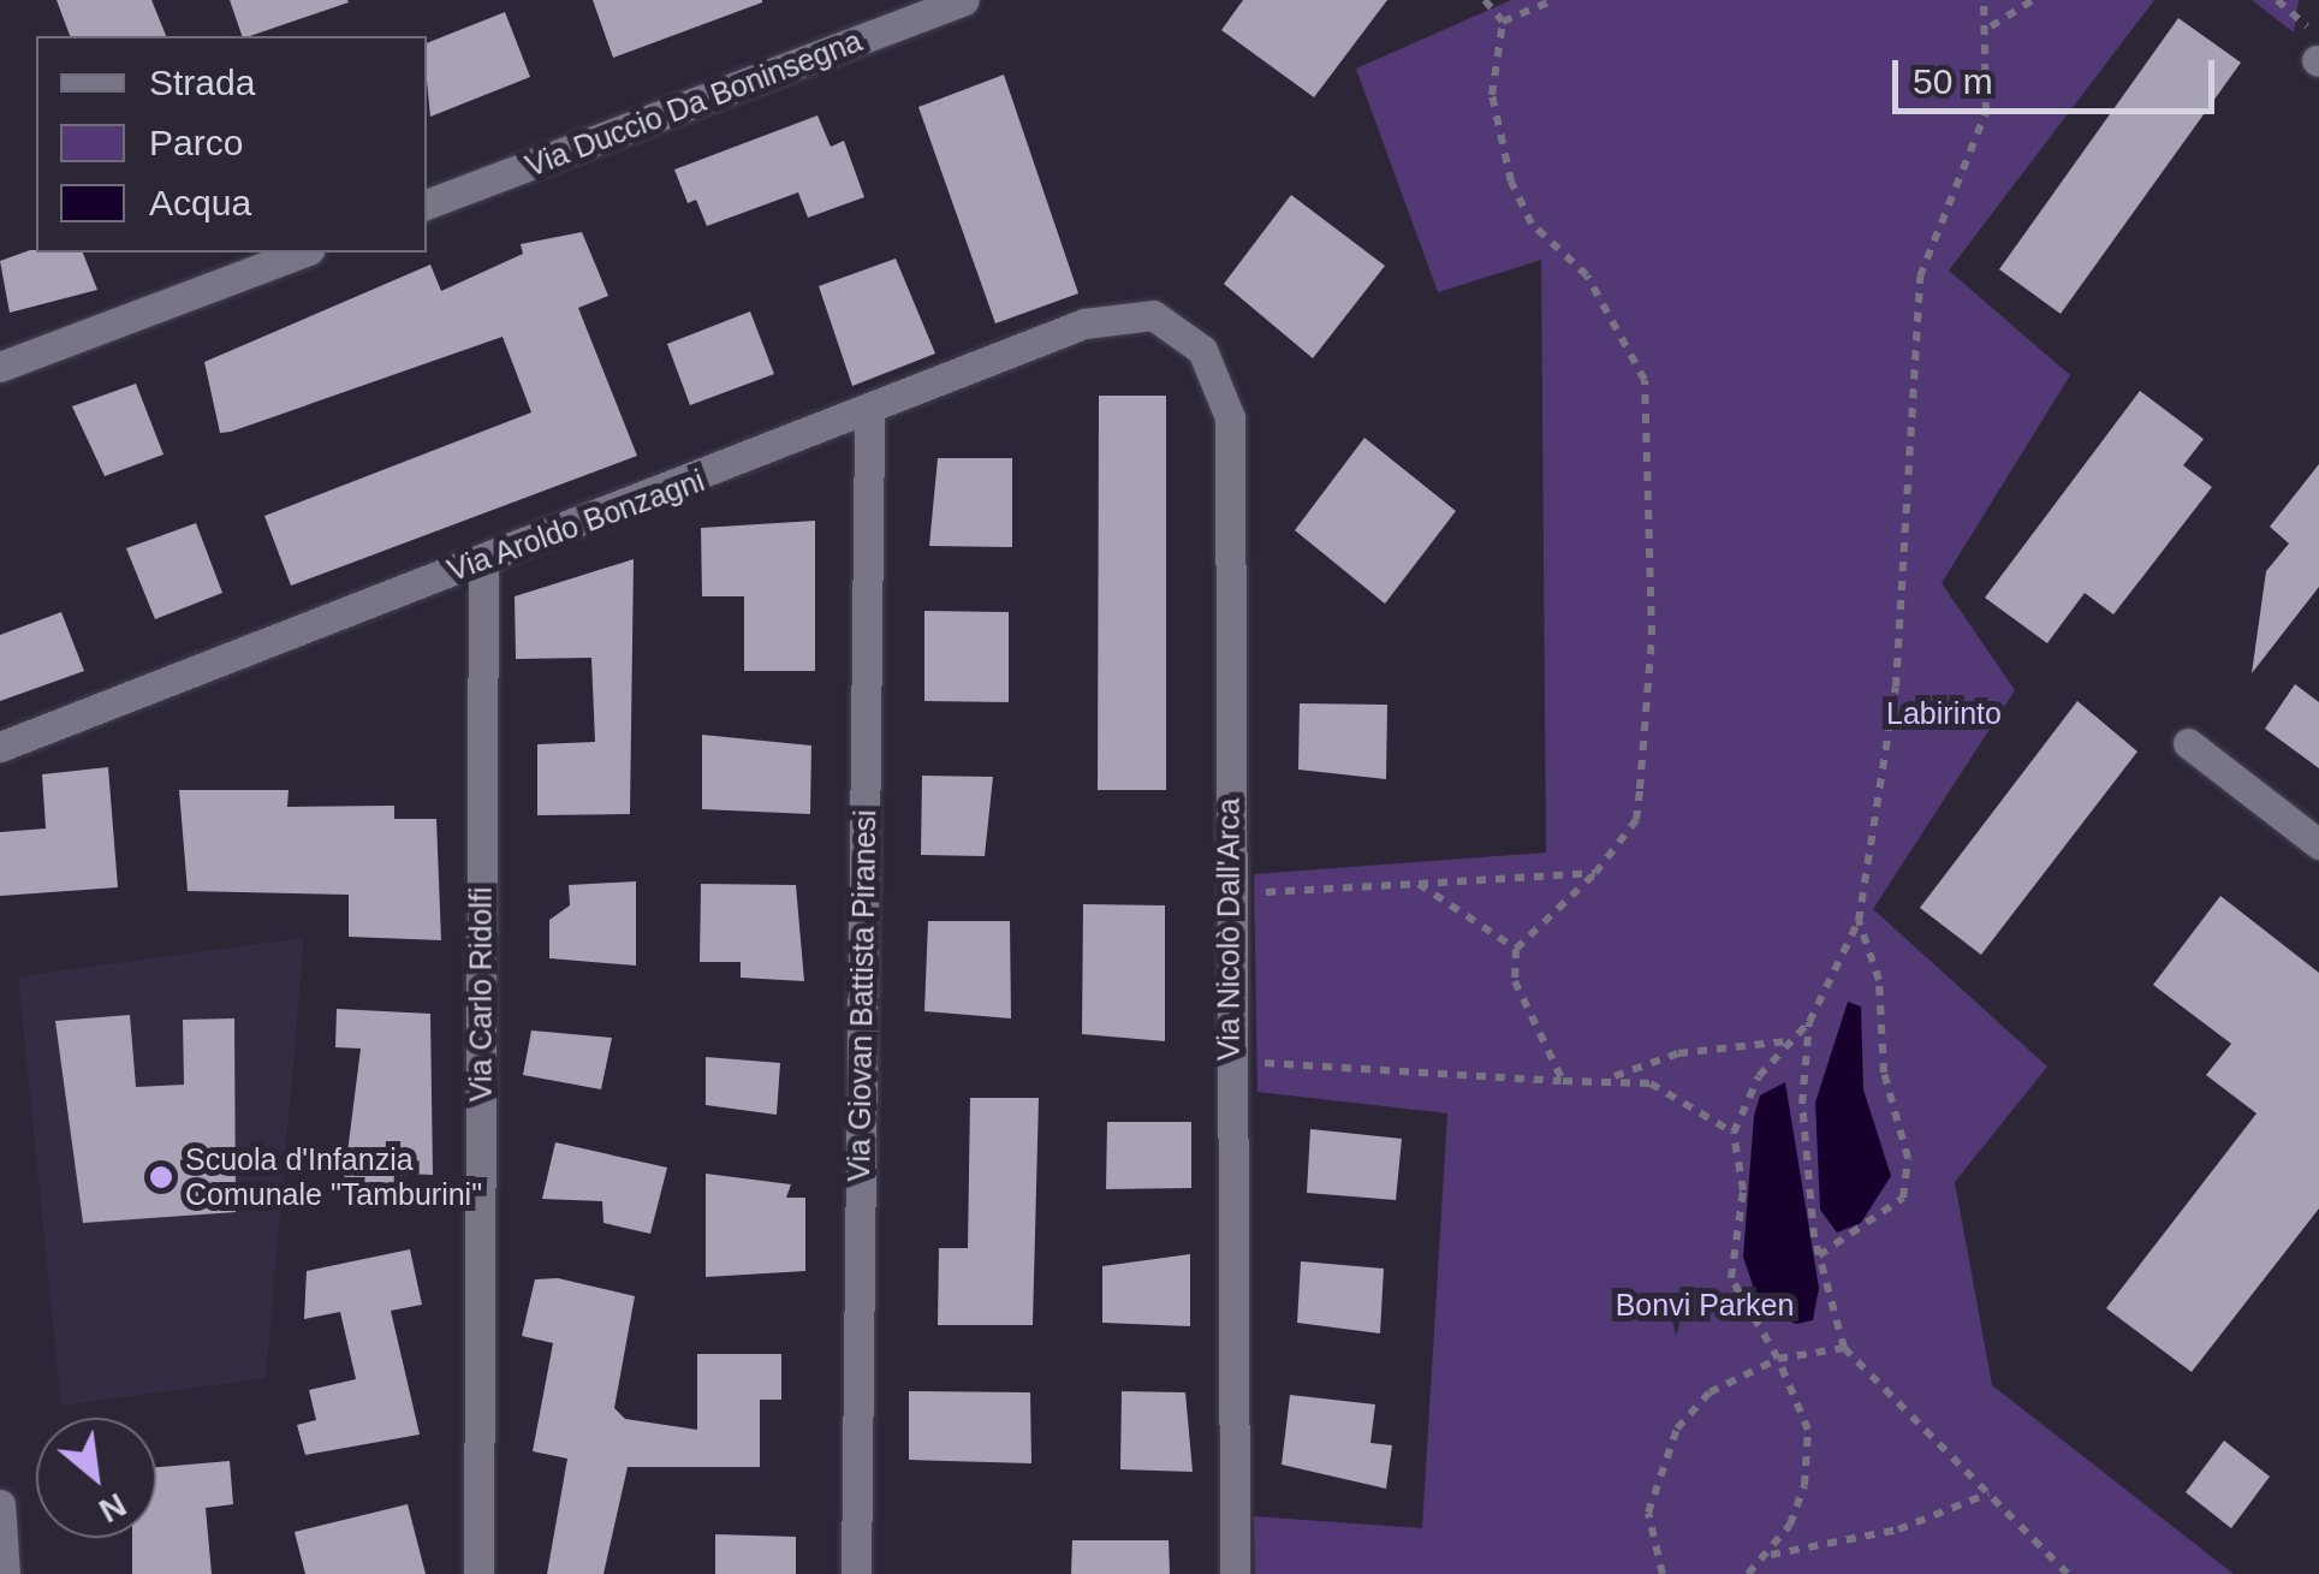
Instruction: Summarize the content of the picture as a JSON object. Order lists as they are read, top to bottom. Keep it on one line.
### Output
{"streets":{"street":["Via Duccio Da Boninsegna","Via Aroldo Bonzagni","Via Nicolò Dall'Arca","Via Carlo Ridolfi","Via Giovan Battista Piranesi"]},"crossings":[["Via Aroldo Bonzagni","Via Nicolò Dall'Arca"],["Via Aroldo Bonzagni","Via Carlo Ridolfi"],["Via Aroldo Bonzagni","Via Giovan Battista Piranesi"]],"parks":["Labirinto","Bonvi Parken"],"places":["Scuola d'Infanzia Comunale \"Tamburini\""],"legend":["Strada","Parco","Acqua"],"scale_bar":"50 m","north":"bottom right"}
